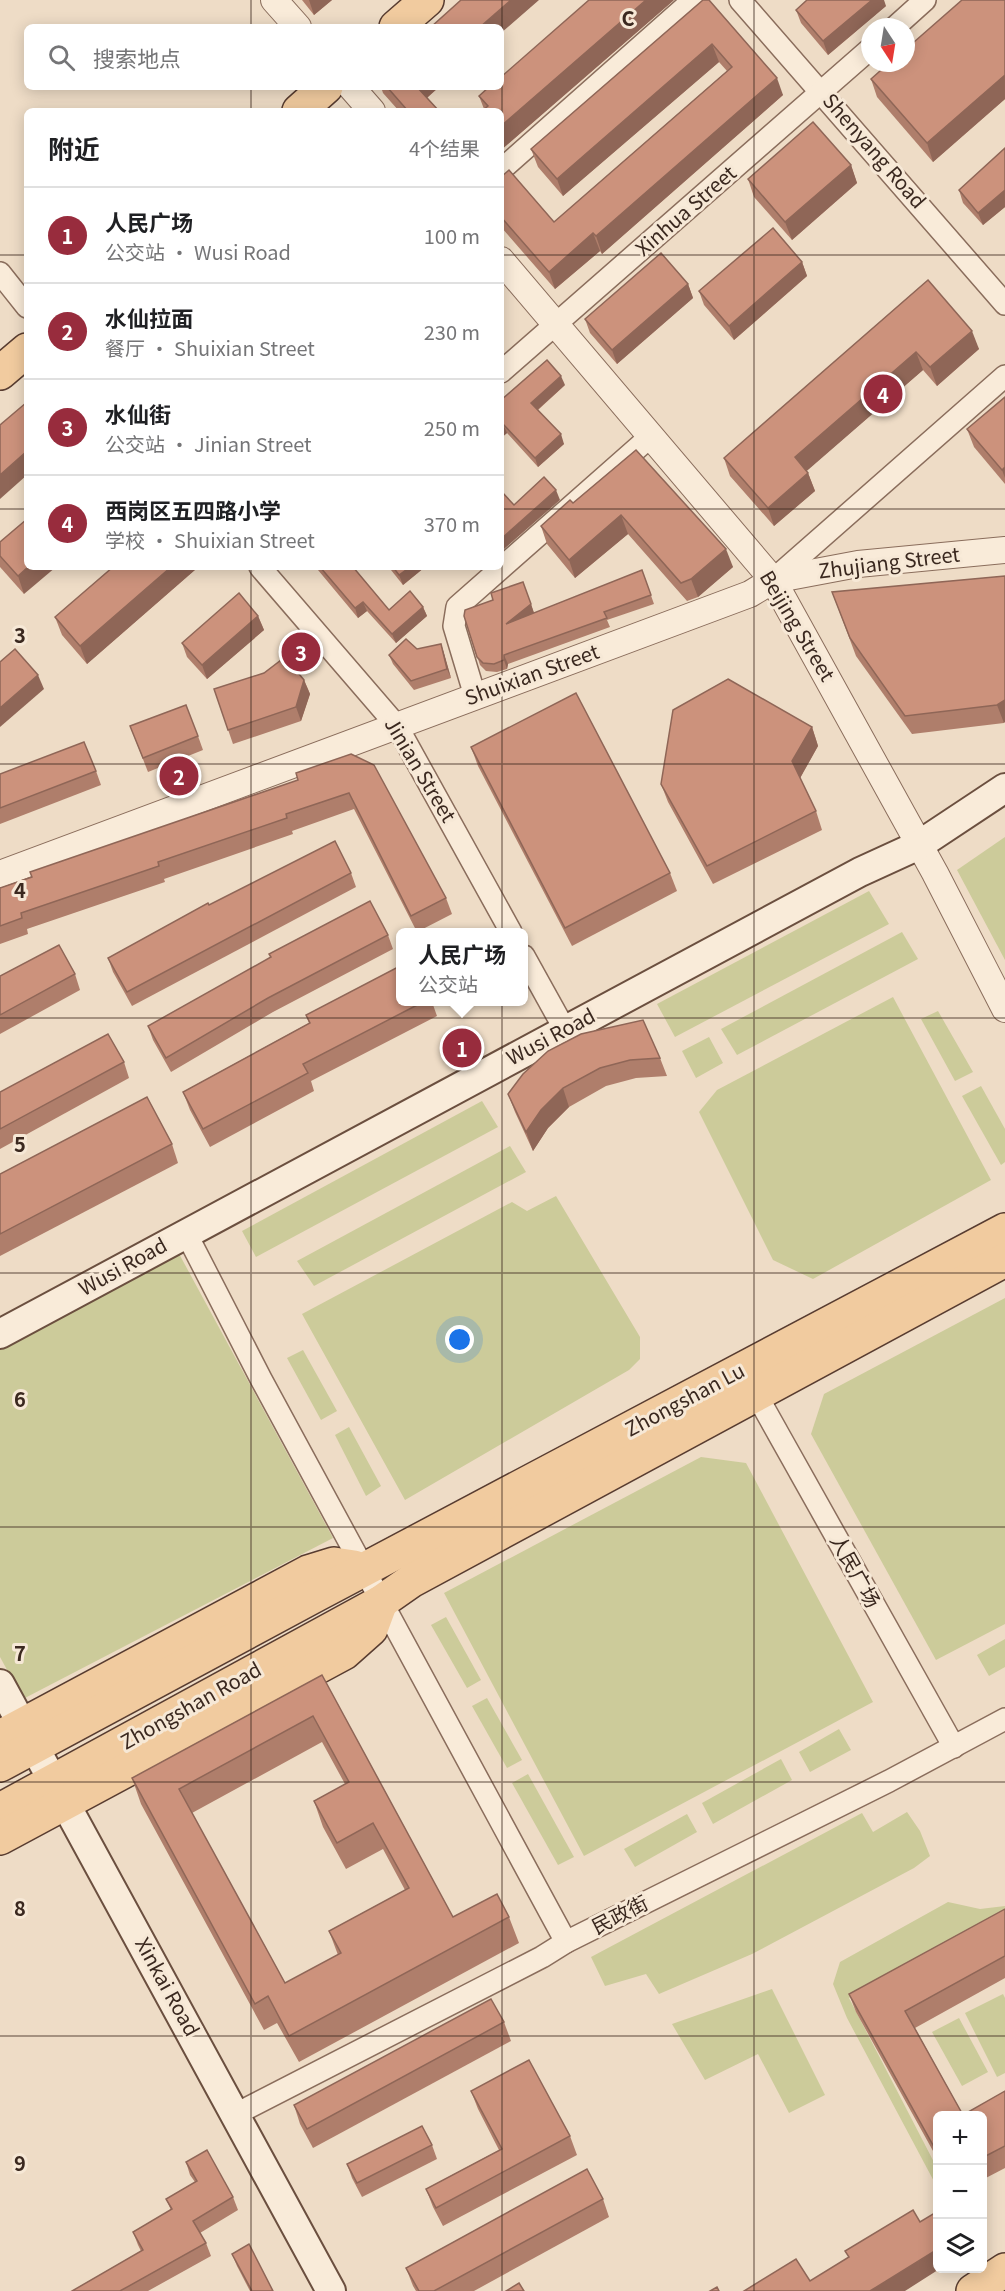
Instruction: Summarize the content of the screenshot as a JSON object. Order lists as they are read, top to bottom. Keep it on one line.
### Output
{"streets":{"main road":["Wusi Road","Zhongshan Lu","Xinkai Road"],"street":["Shenyang Road","Xinhua Street","Zhujiang Street","Beijing Street","Shuixian Street","Jinian Street","人民广场","民政街"]},"crossings":[["Shenyang Road","Xinhua Street"],["Xinhua Street","Beijing Street"],["Zhujiang Street","Beijing Street"],["Zhujiang Street","Shuixian Street"],["Beijing Street","Shuixian Street"],["Beijing Street","Wusi Road"],["Shuixian Street","Jinian Street"],["Zhongshan Lu","人民广场"],["人民广场","民政街"],["民政街","Xinkai Road"]],"north":"bottom","page":{"search":"搜索地点","heading":["附近","4个结果"],"list":[{"mark":"1","name":"人民广场","note":"公交站 · Wusi Road","value":"100 m"},{"mark":"2","name":"水仙拉面","note":"餐厅 · Shuixian Street","value":"230 m"},{"mark":"3","name":"水仙街","note":"公交站 · Jinian Street","value":"250 m"},{"mark":"4","name":"西岗区五四路小学","note":"学校 · Shuixian Street","value":"370 m"}],"pins":["4","3","2","1"],"popup":["人民广场","公交站"],"map_buttons":["+","−"]},"grid":{"columns":["C"],"rows":["3","4","5","6","7","8","9"]}}
